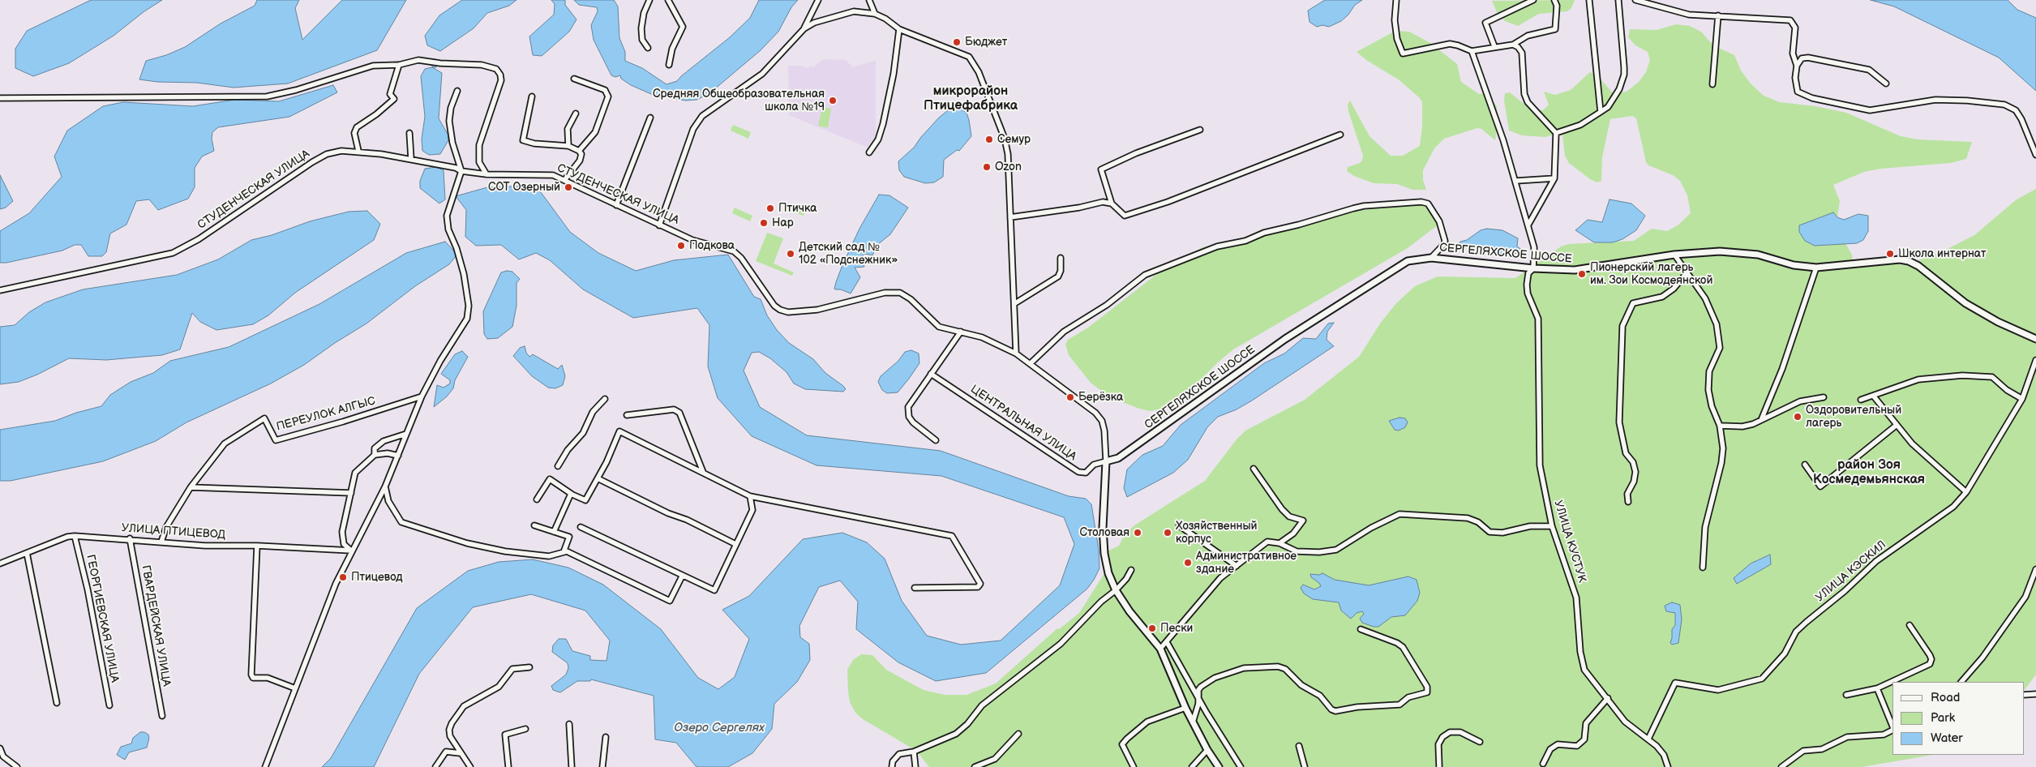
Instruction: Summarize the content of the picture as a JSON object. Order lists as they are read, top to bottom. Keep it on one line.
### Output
{"streets":{"main road":["СЕРГЕЛЯХСКОЕ ШОССЕ"],"street":["СТУДЕНЧЕСКАЯ УЛИЦА","ПЕРЕУЛОК АЛГЫС","ЦЕНТРАЛЬНАЯ УЛИЦА","УЛИЦА ПТИЦЕВОД","УЛИЦА КУСТУК","УЛИЦА КЭСКИЛ","ГЕОРГИЕВСКАЯ УЛИЦА","ГВАРДЕЙСКАЯ УЛИЦА"]},"crossings":[["СТУДЕНЧЕСКАЯ УЛИЦА","СЕРГЕЛЯХСКОЕ ШОССЕ"],["СТУДЕНЧЕСКАЯ УЛИЦА","ЦЕНТРАЛЬНАЯ УЛИЦА"],["СЕРГЕЛЯХСКОЕ ШОССЕ","ЦЕНТРАЛЬНАЯ УЛИЦА"],["СЕРГЕЛЯХСКОЕ ШОССЕ","УЛИЦА КУСТУК"],["ПЕРЕУЛОК АЛГЫС","УЛИЦА ПТИЦЕВОД"],["УЛИЦА ПТИЦЕВОД","ГЕОРГИЕВСКАЯ УЛИЦА"],["УЛИЦА ПТИЦЕВОД","ГВАРДЕЙСКАЯ УЛИЦА"],["УЛИЦА КУСТУК","УЛИЦА КЭСКИЛ"]],"districts":["микрорайон Птицефабрика","район Зоя Космедемьянская"],"water":["Озеро Сергелях"],"places":["Бюджет","Средняя Общеобразовательная школа №19","Семур","Ozon","СОТ Озерный","Птичка","Нар","Подкова","Детский сад № 102 «Подснежник»","Школа интернат","Пионерский лагерь им. Зои Космодеянской","Берёзка","Оздоровительный лагерь","Столовая","Хозяйственный корпус","Административное здание","Птицевод","Пески"],"legend":["Road","Park","Water"]}
